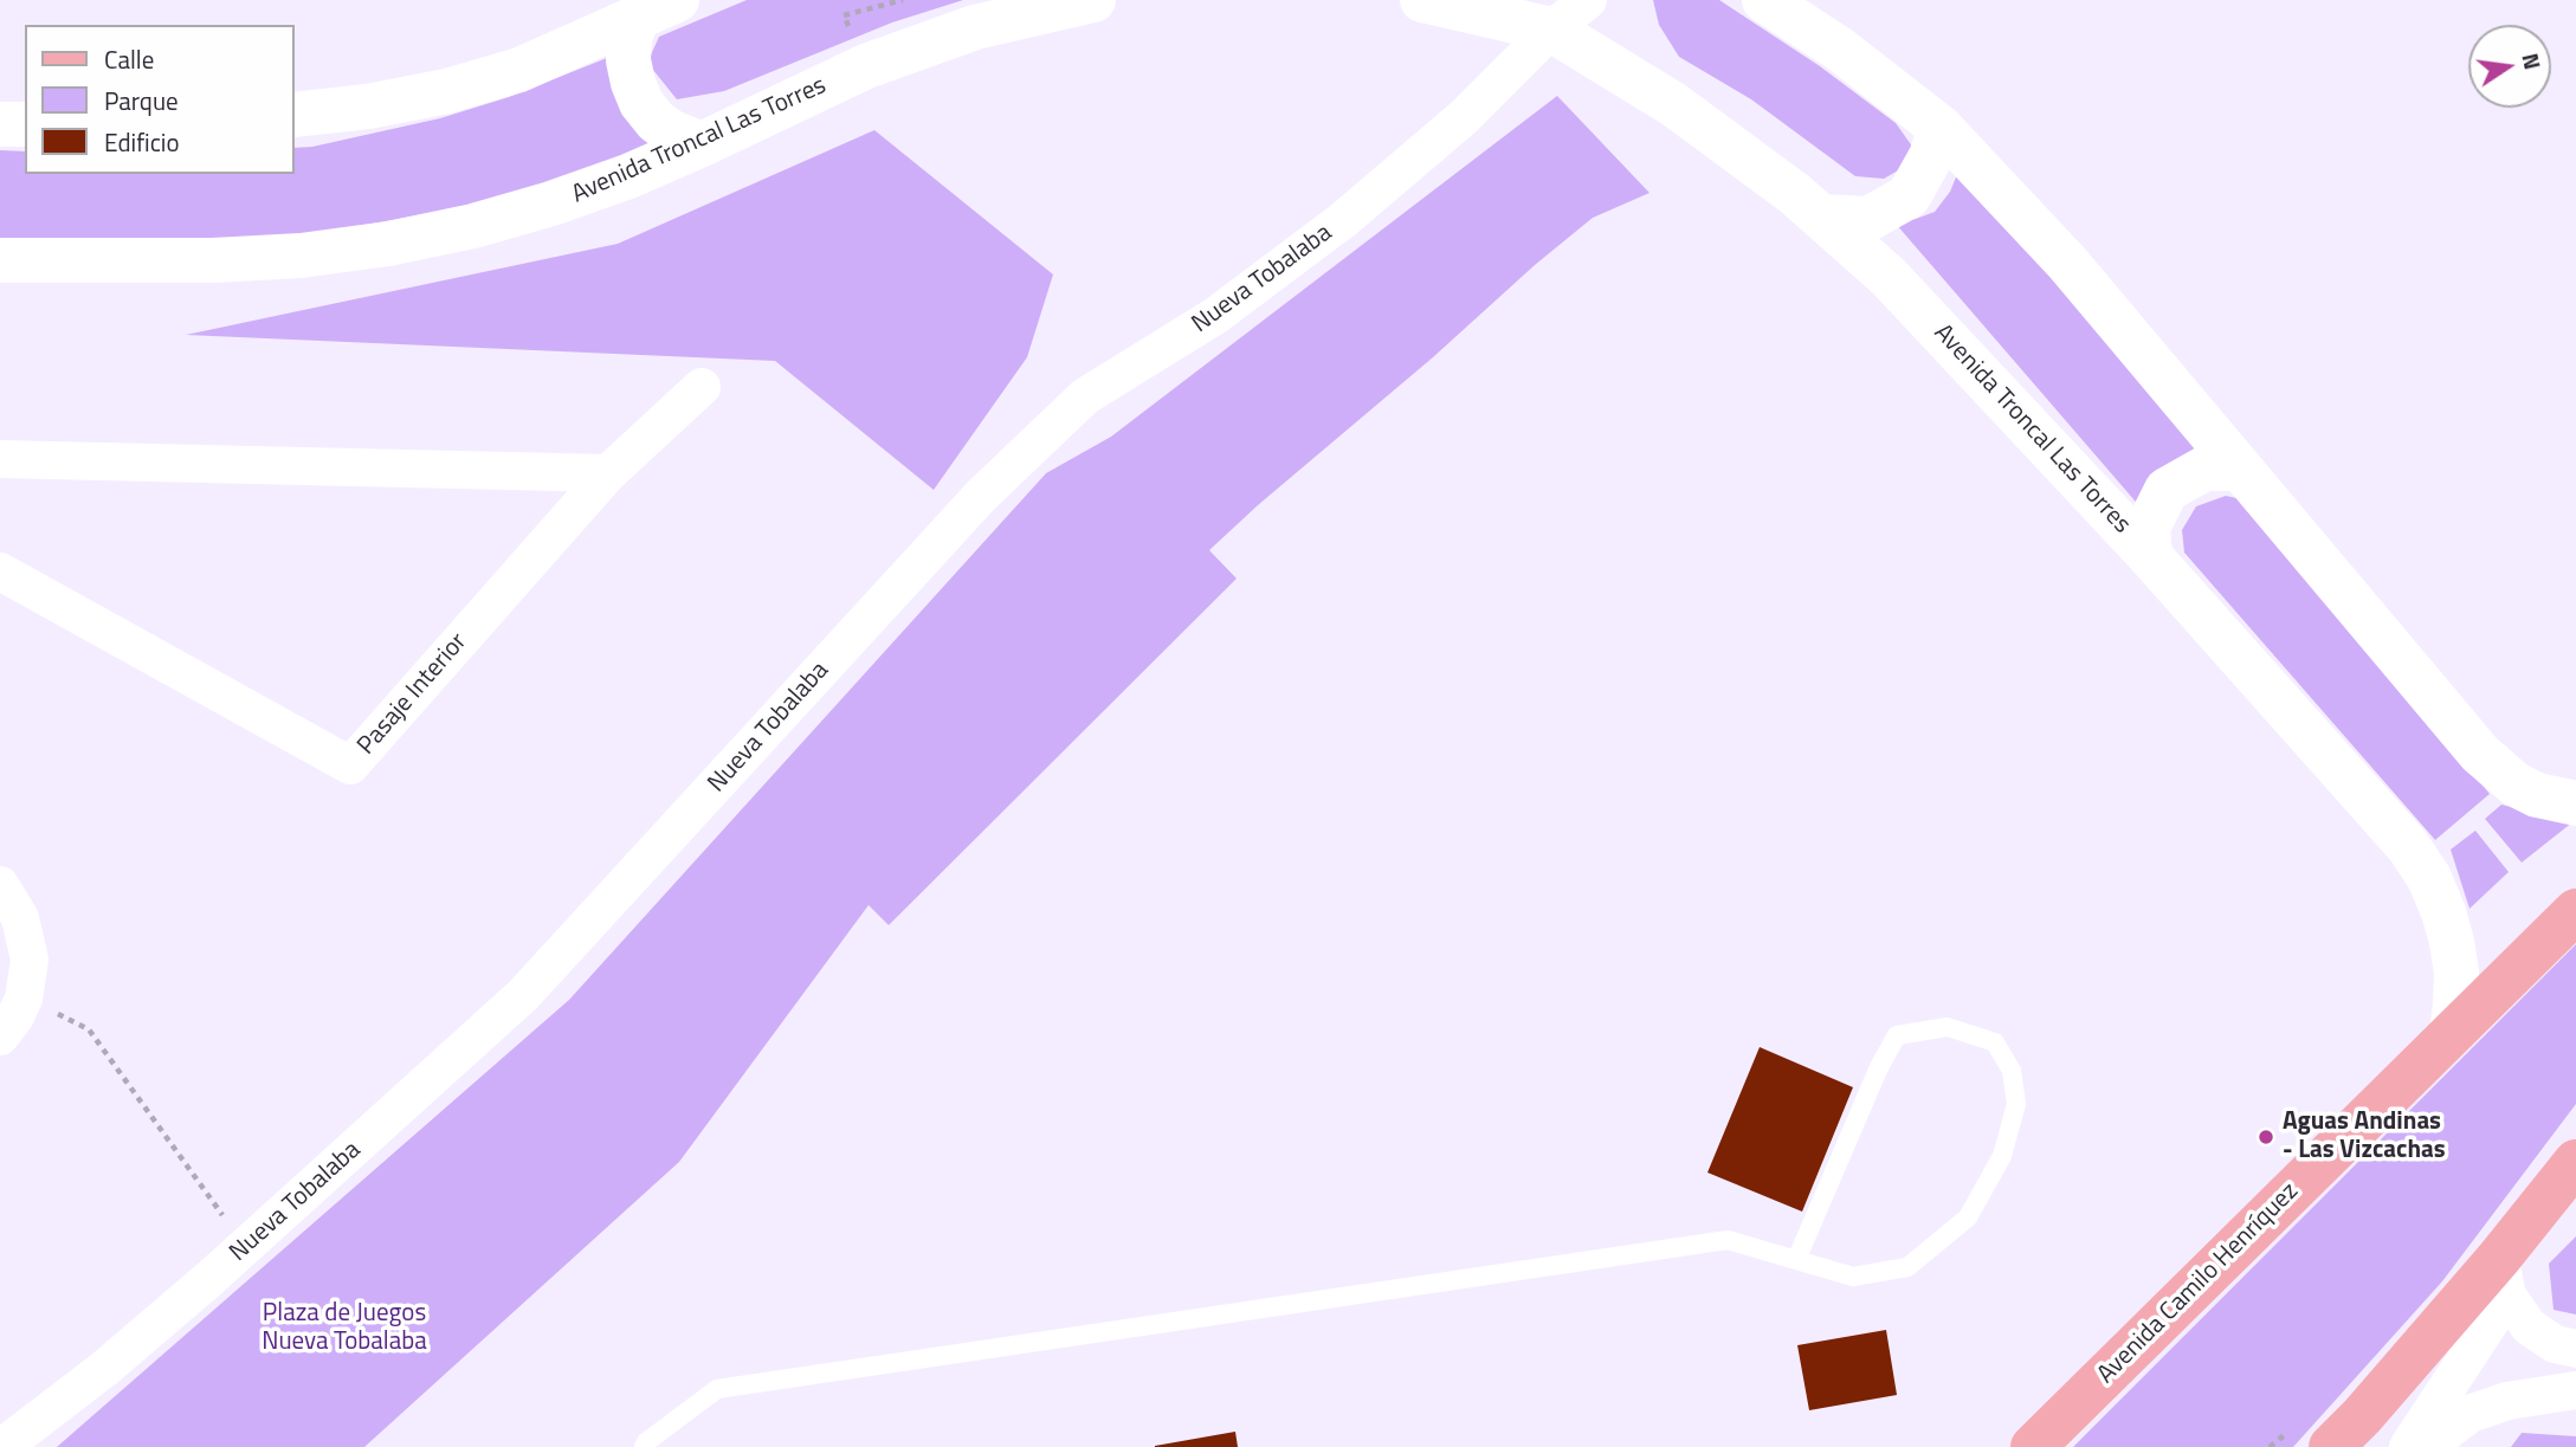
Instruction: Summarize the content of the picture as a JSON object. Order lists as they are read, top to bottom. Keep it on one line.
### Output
{"streets":{"main road":["Avenida Camilo Henríquez"],"street":["Avenida Troncal Las Torres","Nueva Tobalaba","Pasaje Interior"]},"crossings":[["Avenida Troncal Las Torres","Nueva Tobalaba"],["Avenida Troncal Las Torres","Avenida Camilo Henríquez"]],"parks":["Plaza de Juegos Nueva Tobalaba"],"places":["Aguas Andinas - Las Vizcachas"],"legend":["Calle","Parque","Edificio"],"north":"right"}
